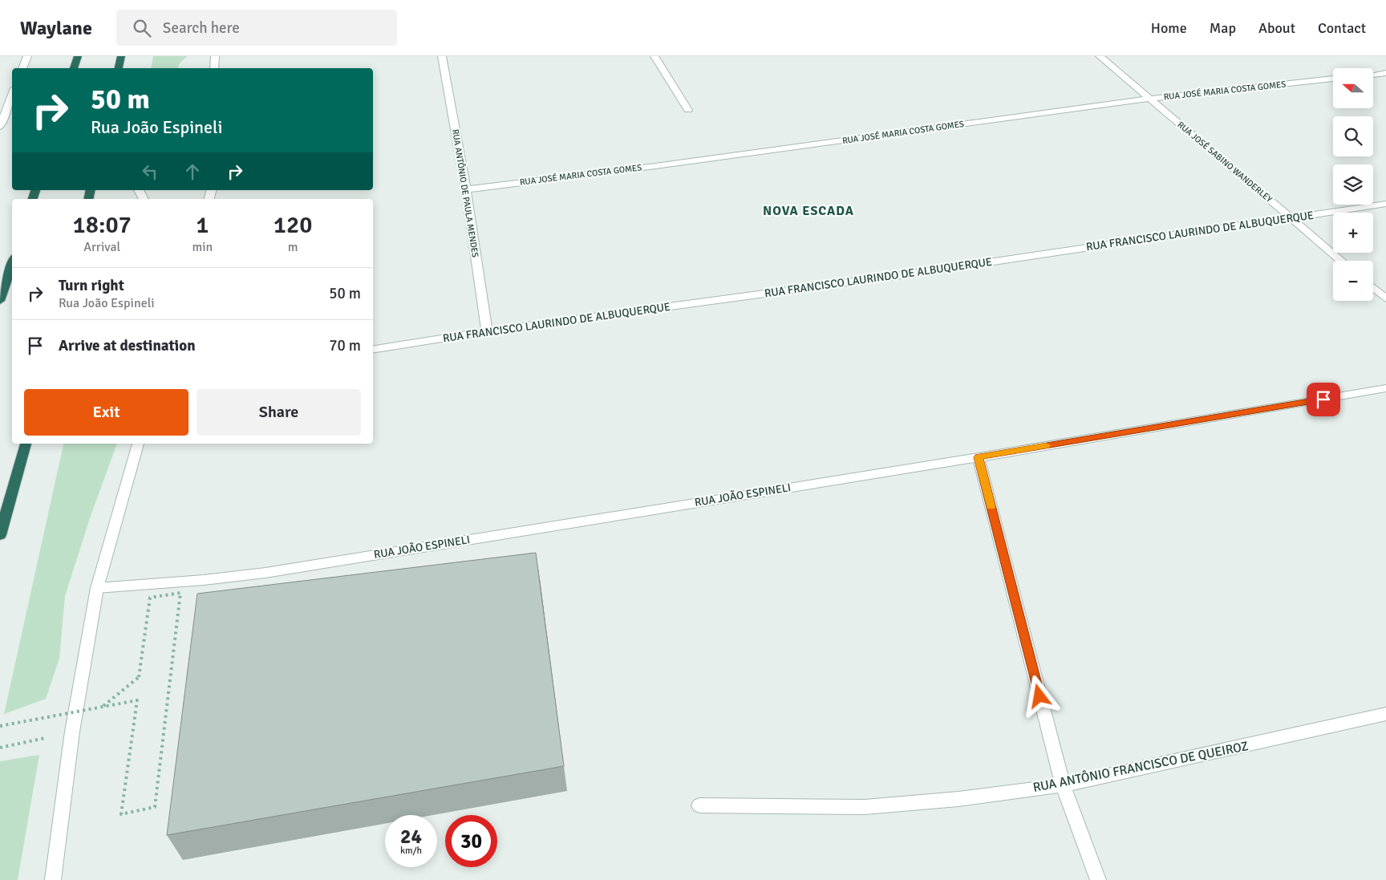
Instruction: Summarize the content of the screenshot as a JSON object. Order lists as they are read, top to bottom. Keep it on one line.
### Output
{"streets":{"street":["RUA JOSÉ MARIA COSTA GOMES","RUA JOSÉ SABINO WANDERLEY","RUA ANTÔNIO DE PAULA MENDES","RUA FRANCISCO LAURINDO DE ALBUQUERQUE","RUA JOÃO ESPINELI","RUA ANTÔNIO FRANCISCO DE QUEIROZ"]},"crossings":[["RUA JOSÉ MARIA COSTA GOMES","RUA JOSÉ SABINO WANDERLEY"],["RUA JOSÉ MARIA COSTA GOMES","RUA ANTÔNIO DE PAULA MENDES"],["RUA JOSÉ SABINO WANDERLEY","RUA FRANCISCO LAURINDO DE ALBUQUERQUE"],["RUA ANTÔNIO DE PAULA MENDES","RUA FRANCISCO LAURINDO DE ALBUQUERQUE"]],"districts":["NOVA ESCADA"],"north":"left","page":{"header":"Waylane","search":"Search here","nav":["Home","Map","About","Contact"],"map_buttons":["+","−"],"turn":["50 m","Rua João Espineli"],"eta":["18:07","Arrival","1","min","120","m"],"list":[{"name":"Turn right","note":"Rua João Espineli","value":"50 m"},{"name":"Arrive at destination","value":"70 m"}],"buttons":["Exit","Share"],"speed":"24 km/h","limit":"30"}}
